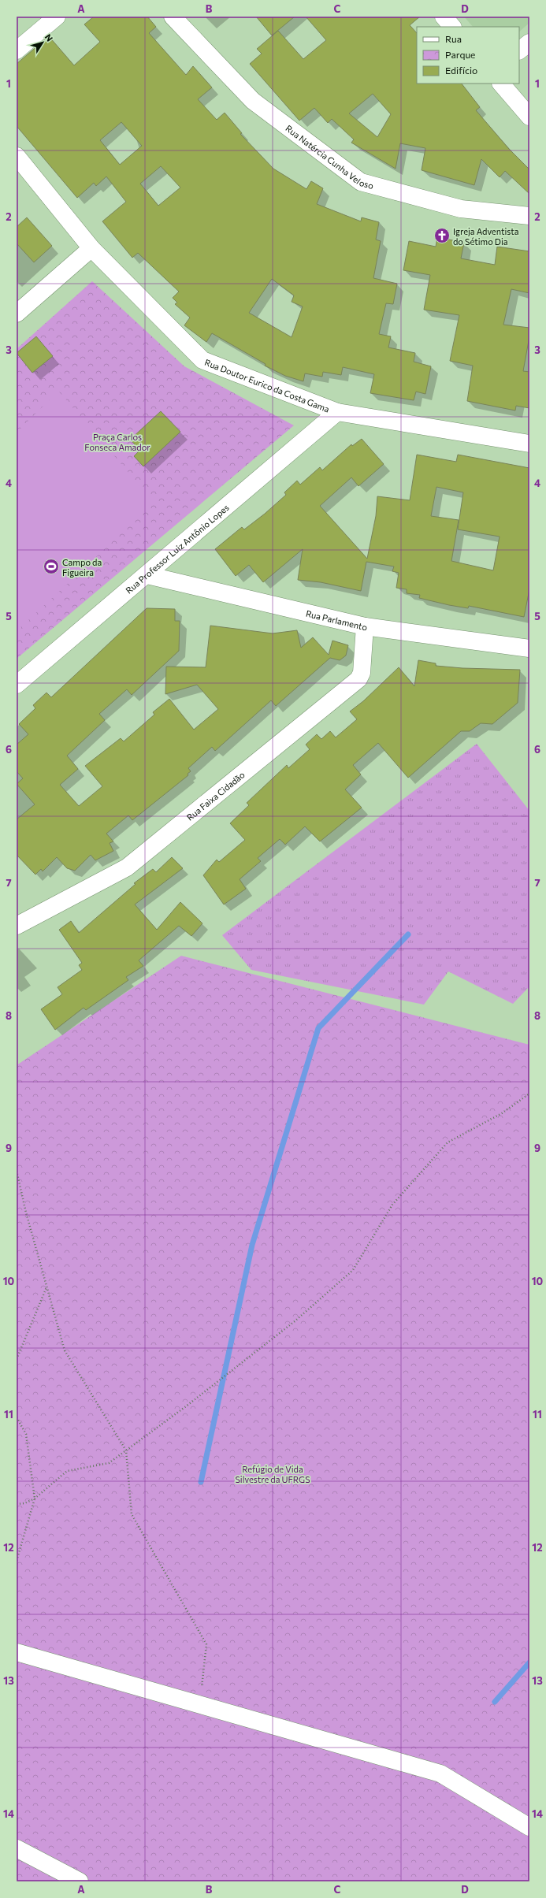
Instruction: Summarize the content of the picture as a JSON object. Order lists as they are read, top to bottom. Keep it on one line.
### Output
{"streets":{"street":["Rua Natércia Cunha Veloso","Rua Doutor Eurico da Costa Gama","Rua Professor Luiz Antônio Lopes","Rua Parlamento","Rua Faixa Cidadão"]},"crossings":[["Rua Doutor Eurico da Costa Gama","Rua Professor Luiz Antônio Lopes"],["Rua Professor Luiz Antônio Lopes","Rua Parlamento"],["Rua Parlamento","Rua Faixa Cidadão"]],"parks":["Praça Carlos Fonseca Amador","Refúgio de Vida Silvestre da UFRGS"],"places":{"church":["Igreja Adventista do Sétimo Dia"],"sports":["Campo da Figueira"]},"legend":["Rua","Parque","Edifício"],"north":"top right","grid":{"columns":["A","B","C","D"],"rows":["1","2","3","4","5","6","7","8","9","10","11","12","13","14"]}}
